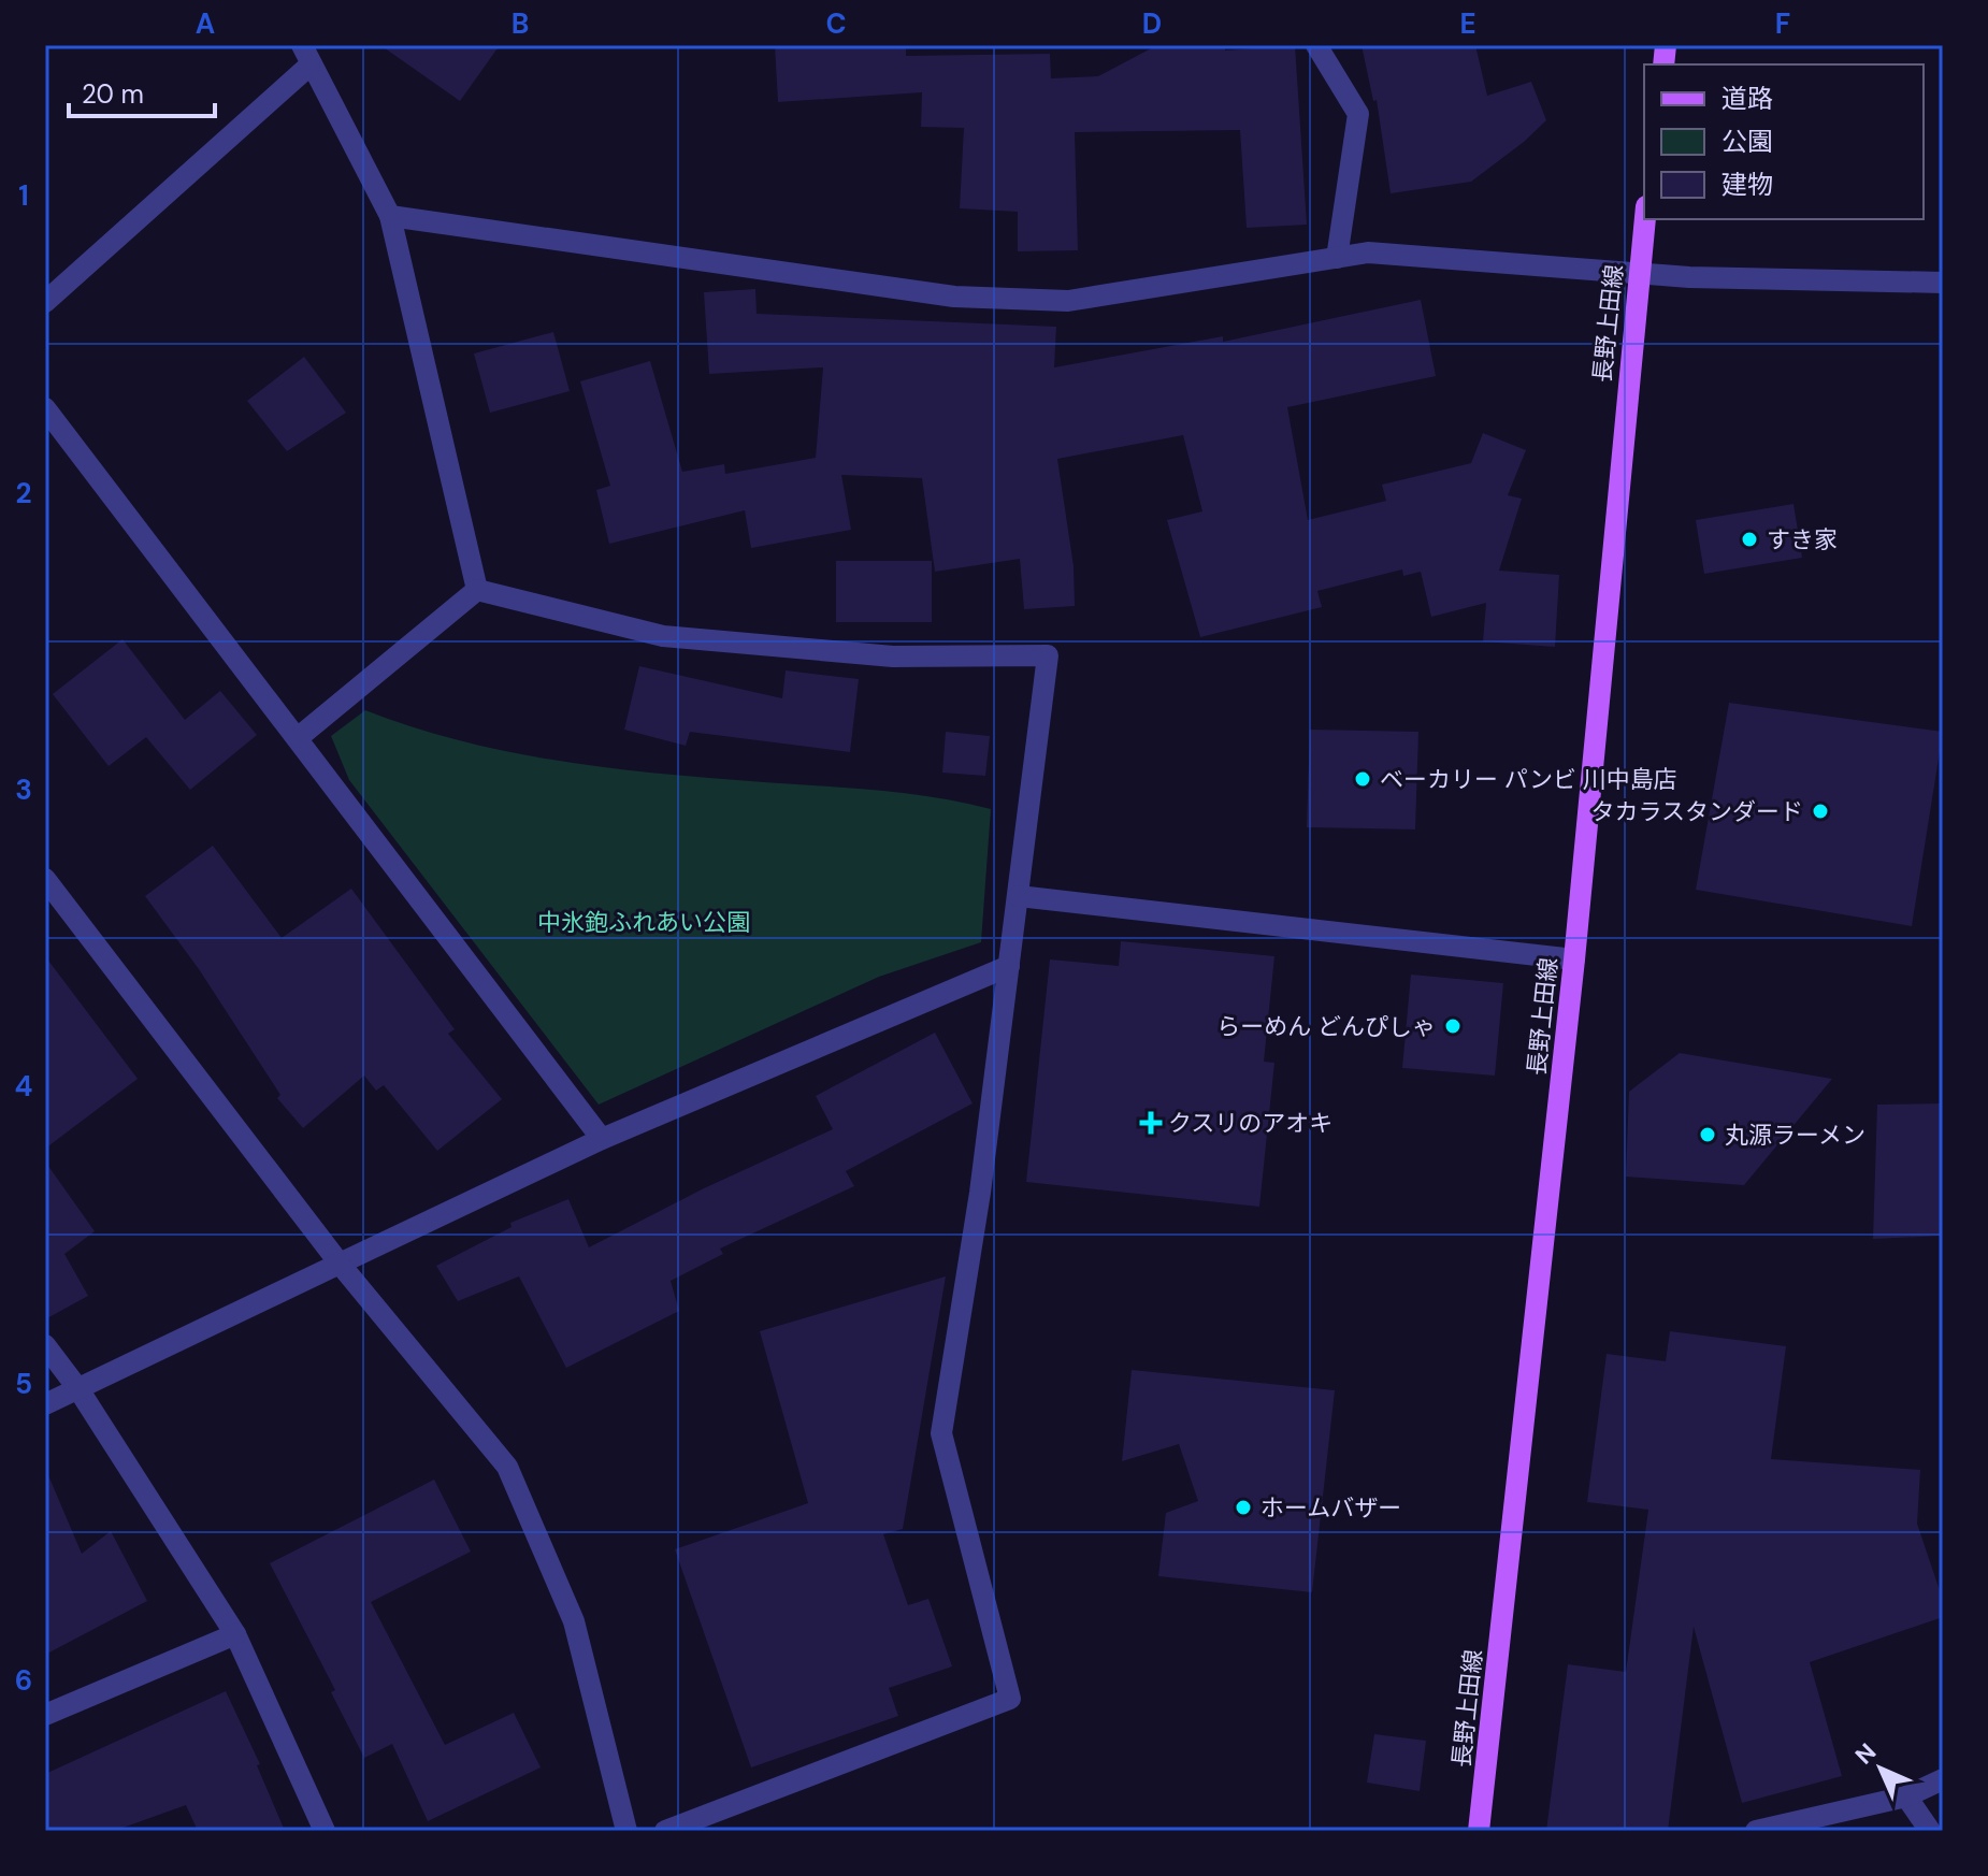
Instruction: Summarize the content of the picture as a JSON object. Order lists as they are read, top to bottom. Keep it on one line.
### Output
{"streets":{"main road":["長野上田線"]},"parks":["中氷鉋ふれあい公園"],"places":{"other":["すき家","ベーカリー パンビ 川中島店","タカラスタンダード","らーめん どんぴしゃ","丸源ラーメン","ホームバザー"],"health":["クスリのアオキ"]},"legend":["道路","公園","建物"],"scale_bar":"20 m","north":"top left","grid":{"columns":["A","B","C","D","E","F"],"rows":["1","2","3","4","5","6"]}}
